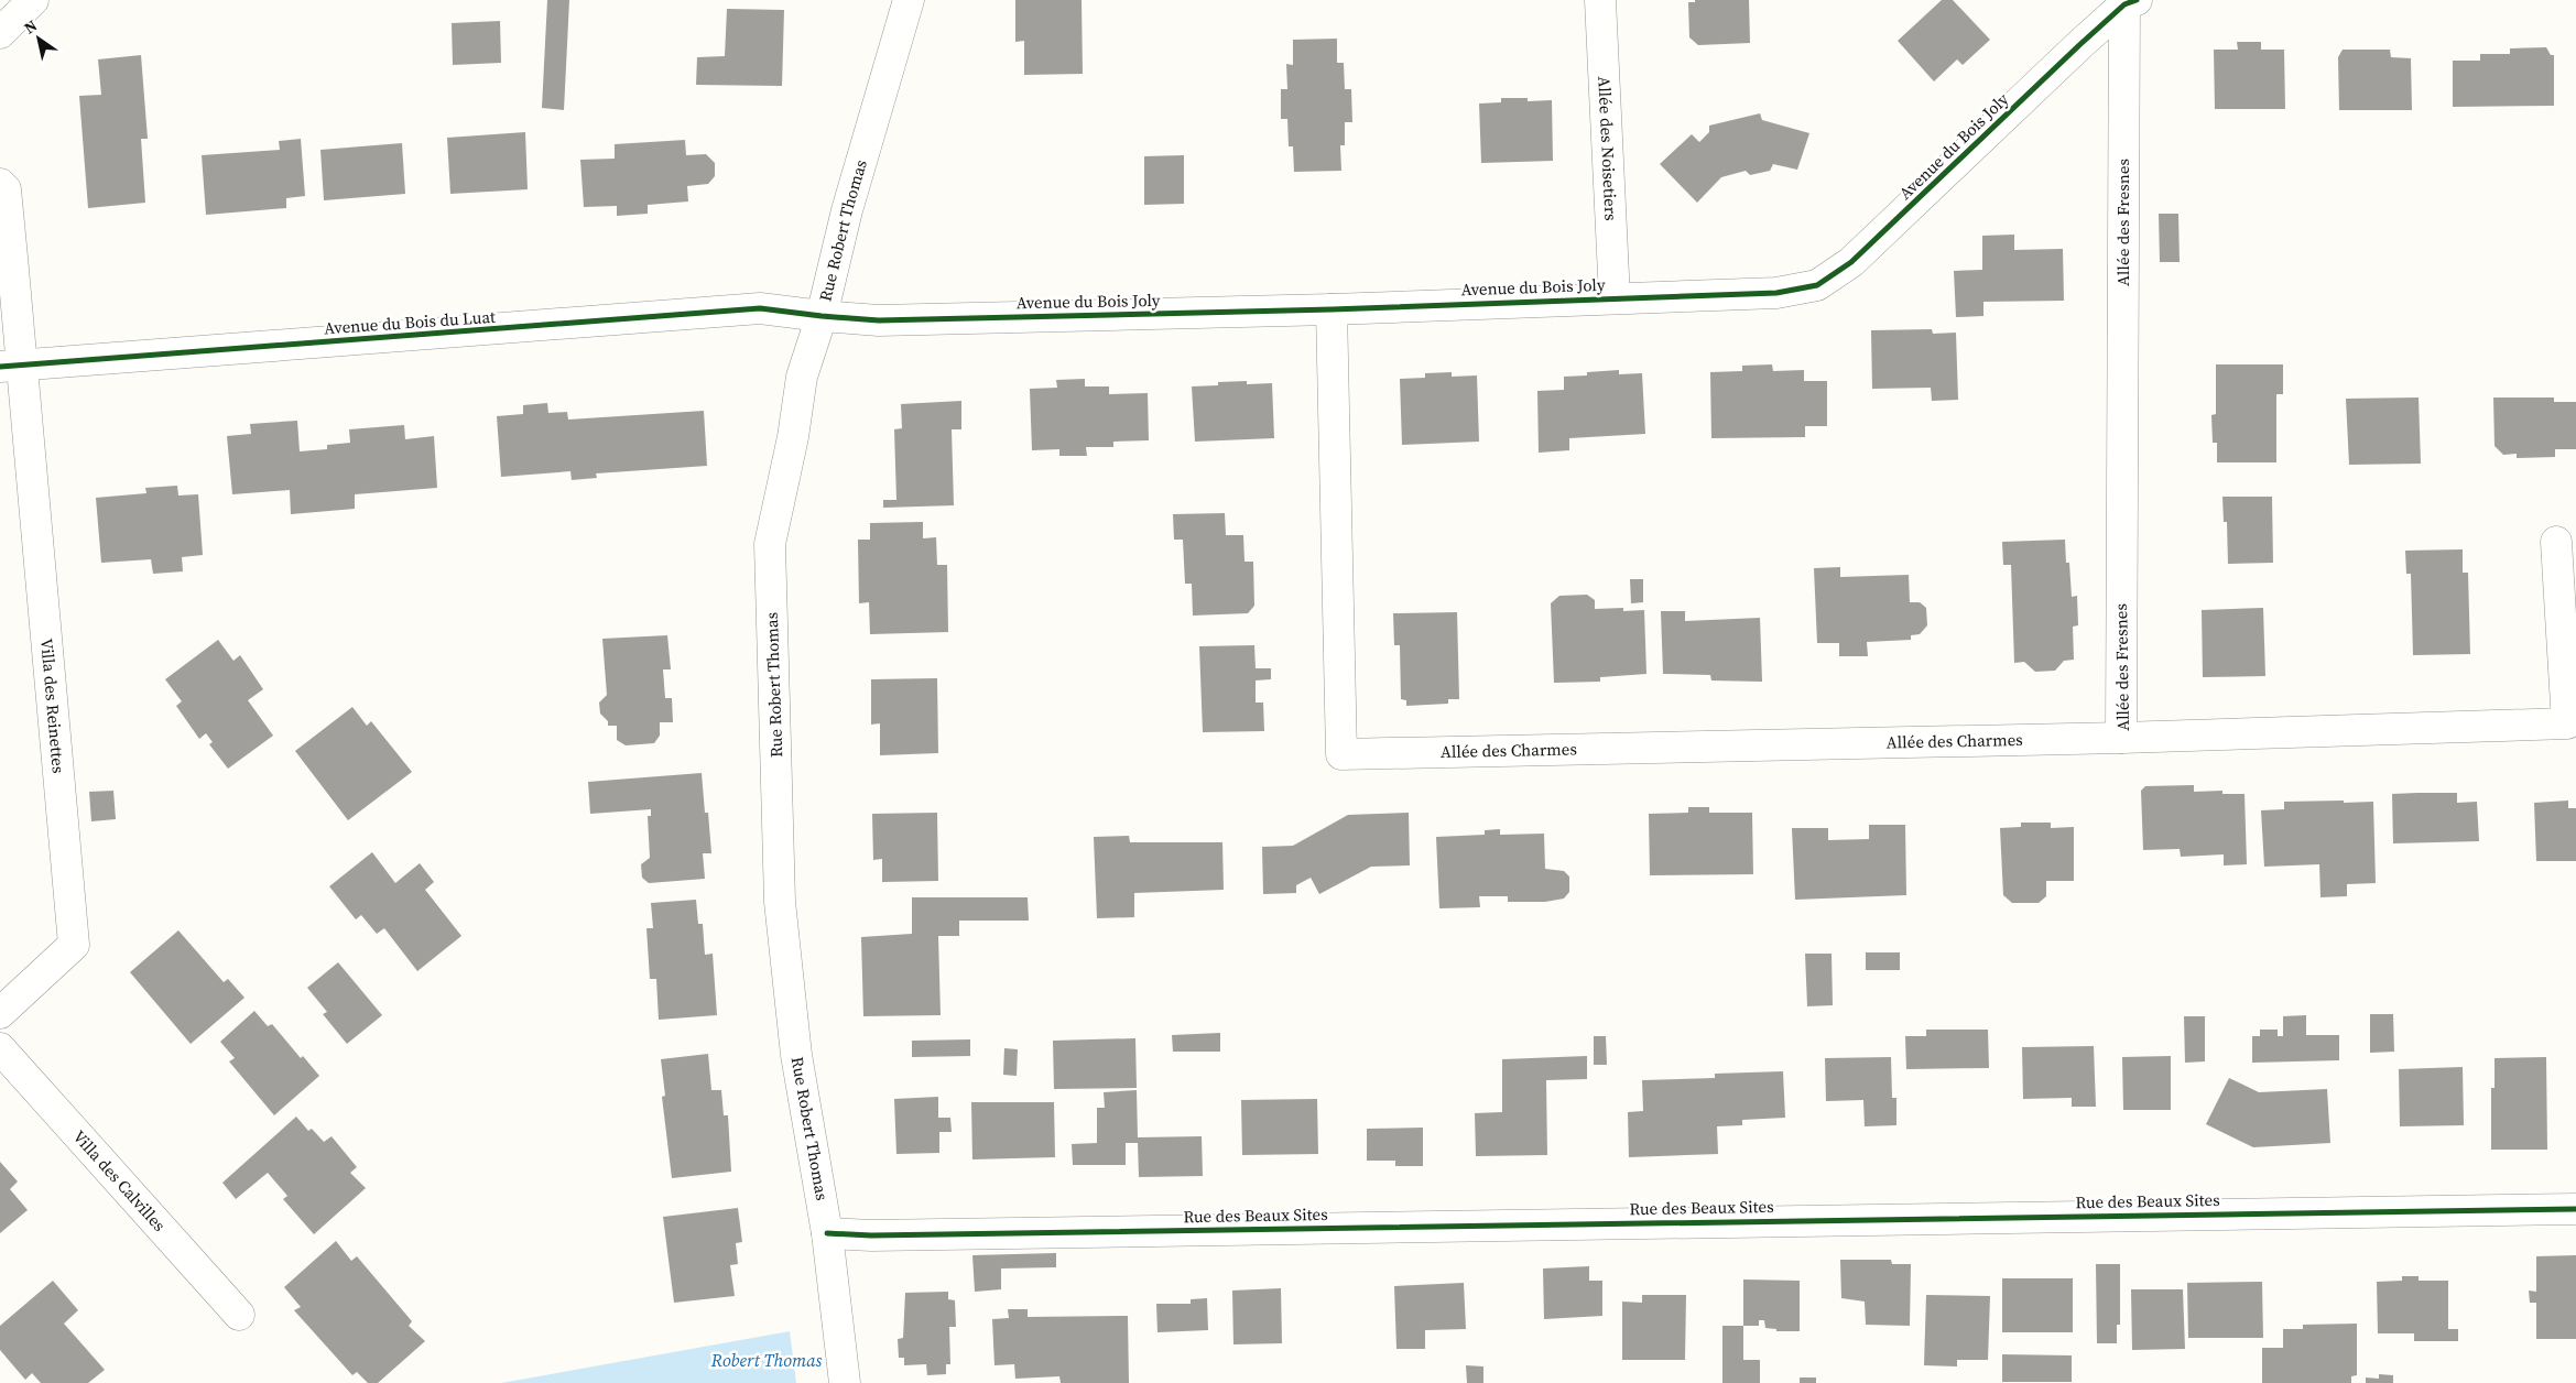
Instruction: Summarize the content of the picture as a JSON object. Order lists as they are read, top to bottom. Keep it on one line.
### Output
{"streets":{"street":["Avenue du Bois Joly","Allée des Noisetiers","Allée des Fresnes","Rue Robert Thomas","Avenue du Bois du Luat","Villa des Reinettes","Allée des Charmes","Villa des Calvilles","Rue des Beaux Sites"]},"crossings":[["Avenue du Bois Joly","Allée des Noisetiers"],["Avenue du Bois Joly","Allée des Fresnes"],["Avenue du Bois Joly","Rue Robert Thomas"],["Avenue du Bois Joly","Avenue du Bois du Luat"],["Avenue du Bois Joly","Allée des Charmes"],["Allée des Fresnes","Allée des Charmes"],["Rue Robert Thomas","Avenue du Bois du Luat"],["Rue Robert Thomas","Rue des Beaux Sites"],["Avenue du Bois du Luat","Villa des Reinettes"]],"water":["Robert Thomas"],"north":"top left"}
